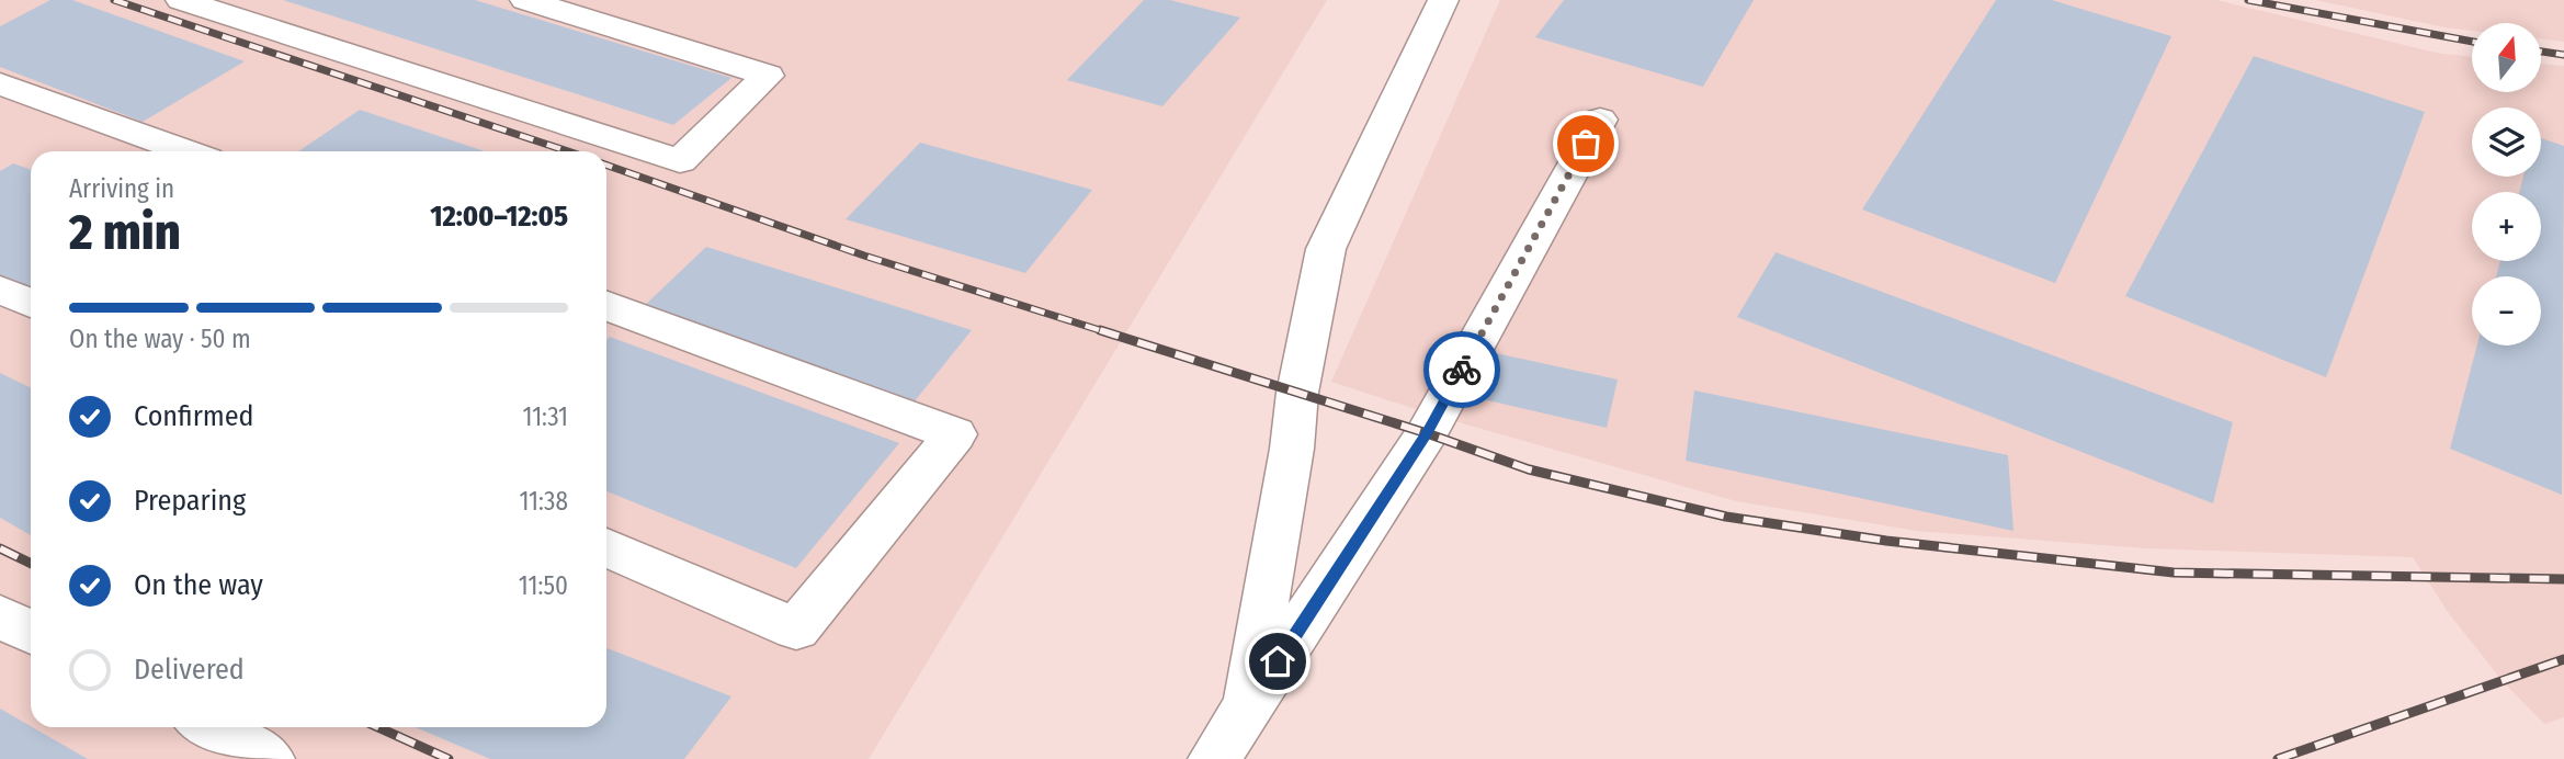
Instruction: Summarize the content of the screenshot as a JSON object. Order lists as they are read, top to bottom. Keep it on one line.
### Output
{"north":"top","page":{"map_buttons":["+","−"],"heading":["2 min","Arriving in","12:00–12:05"],"bar":"On the way · 50 m","list":[["Confirmed","11:31"],["Preparing","11:38"],["On the way","11:50"],"Delivered"]}}
